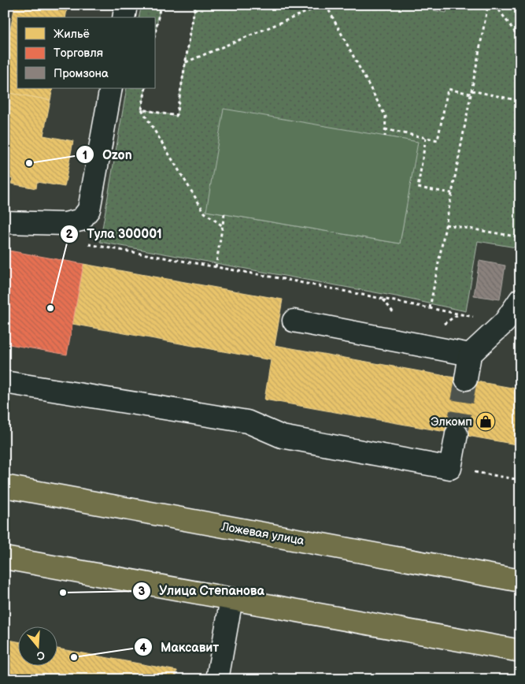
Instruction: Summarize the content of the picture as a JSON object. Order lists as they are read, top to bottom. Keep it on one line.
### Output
{"streets":{"main road":["Ложевая улица"]},"places":{"other":["Ozon","Тула 300001","Улица Степанова","Максавит"],"shop":["Элкомп"]},"legend":["Жильё","Торговля","Промзона"],"north":"bottom"}
